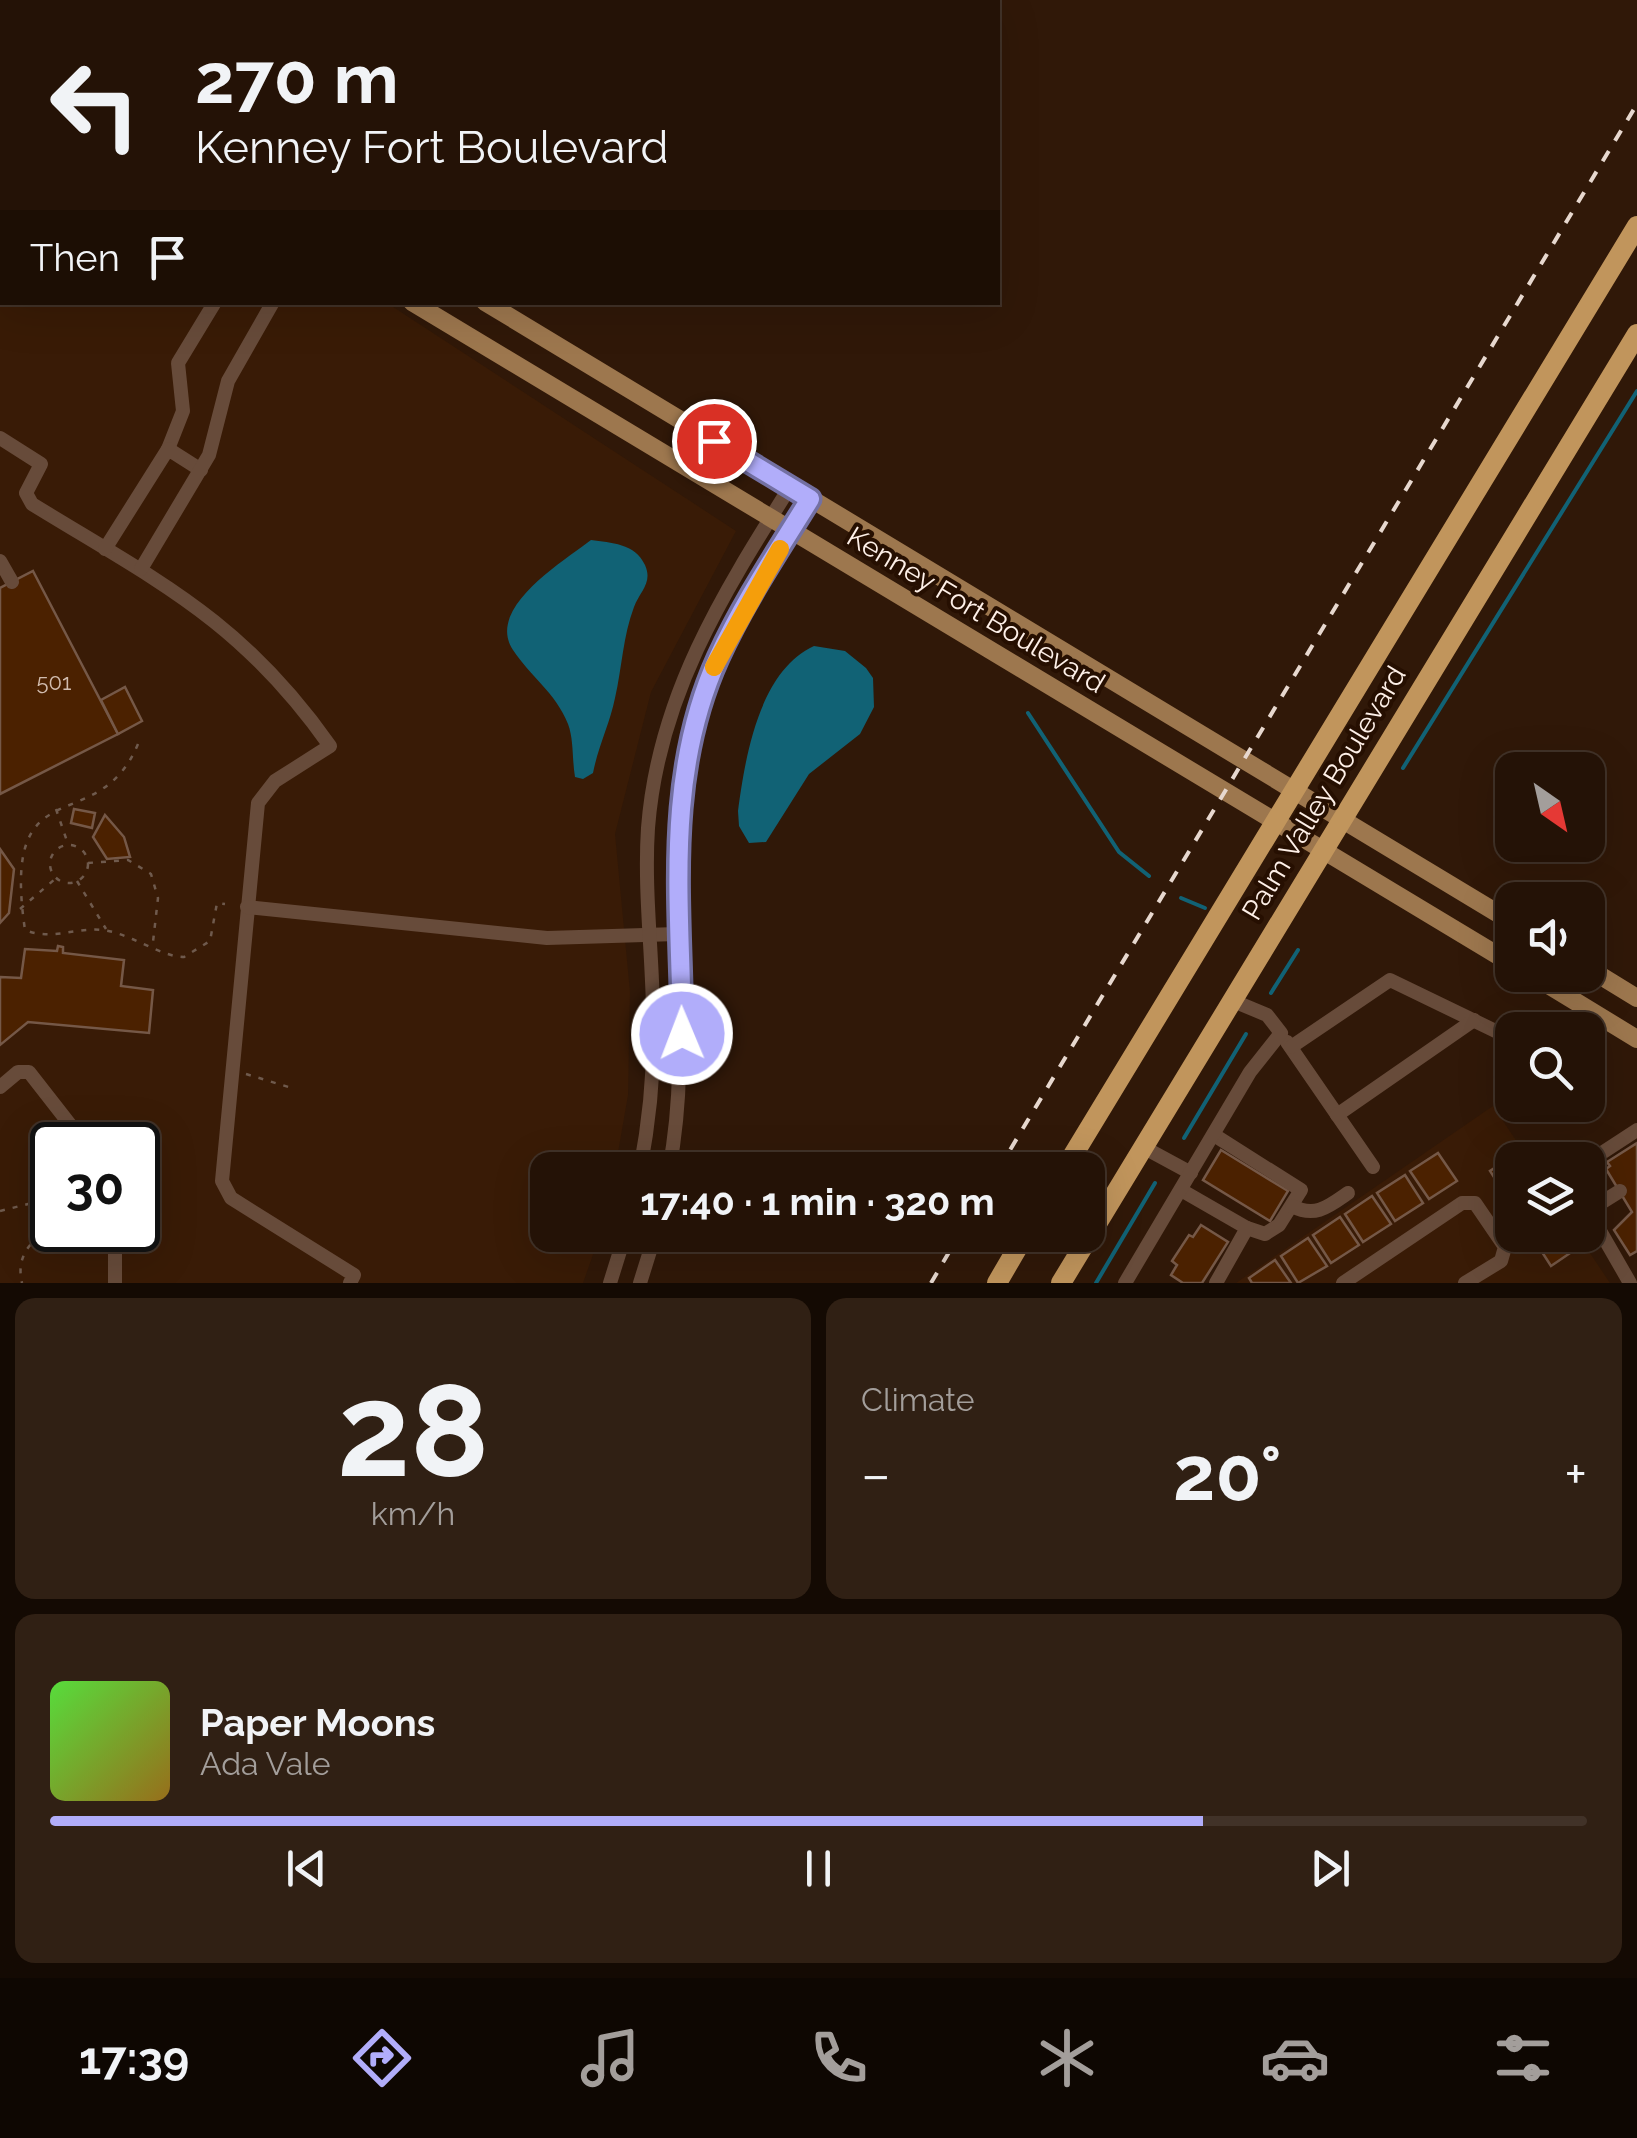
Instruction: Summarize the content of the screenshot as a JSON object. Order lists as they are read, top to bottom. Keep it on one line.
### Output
{"streets":{"highway":["Palm Valley Boulevard"],"main road":["Kenney Fort Boulevard"]},"house_numbers":["501"],"north":"bottom right","page":{"turn":["270 m","Kenney Fort Boulevard"],"then":"Then","limit":"30","trip":"17:40 · 1 min · 320 m","tile":[["28","km/h"],"Climate"],"heat":["−","20°","+"],"song":["Paper Moons","Ada Vale"],"tabs":"17:39"}}
